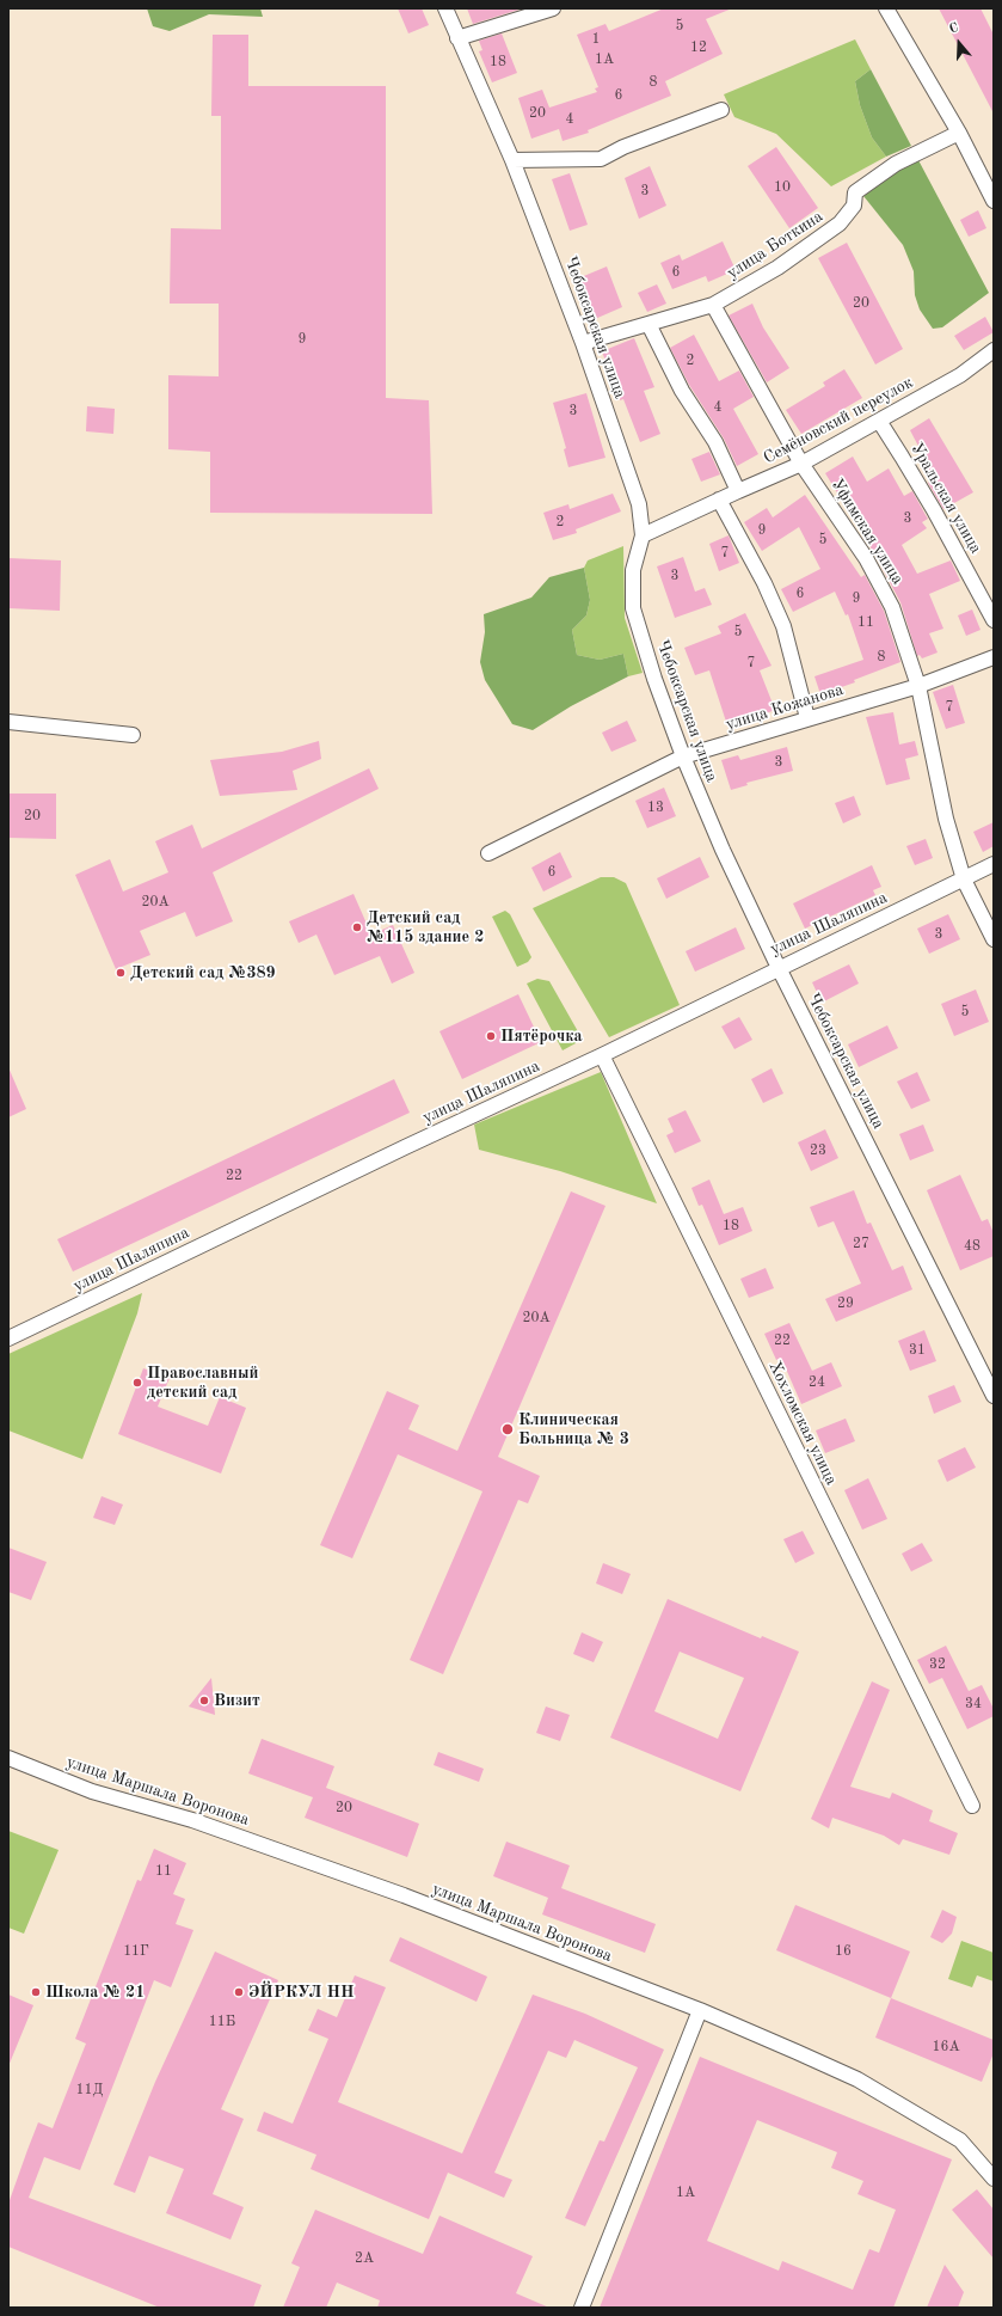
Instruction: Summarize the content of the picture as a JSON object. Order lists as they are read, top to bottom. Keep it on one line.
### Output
{"streets":{"street":["улица Боткина","Чебоксарская улица","Семёновский переулок","Уральская улица","Уфимская улица","улица Кожанова","улица Шаляпина","Хохломская улица","улица Маршала Воронова"]},"crossings":[["улица Боткина","Чебоксарская улица"],["улица Боткина","Уфимская улица"],["Чебоксарская улица","Семёновский переулок"],["Чебоксарская улица","улица Кожанова"],["Чебоксарская улица","улица Шаляпина"],["Семёновский переулок","Уральская улица"],["Семёновский переулок","Уфимская улица"],["Уфимская улица","улица Кожанова"],["Уфимская улица","улица Шаляпина"],["улица Шаляпина","Хохломская улица"]],"places":["Детский сад №115 здание 2","Детский сад №389","Пятёрочка","Православный детский сад","Клиническая Больница № 3","Визит","Школа № 21","ЭЙРКУЛ НН"],"house_numbers":["5","1","12","1А","18","8","6","20","4","10","3","6","20","9","2","4","3","3","2","9","5","7","3","6","9","11","5","8","7","7","3","13","20","6","20А","3","5","23","22","18","27","48","29","20А","22","31","24","32","34","20","11","11Г","16","11Б","16А","11Д","1А","2А"],"north":"top"}
